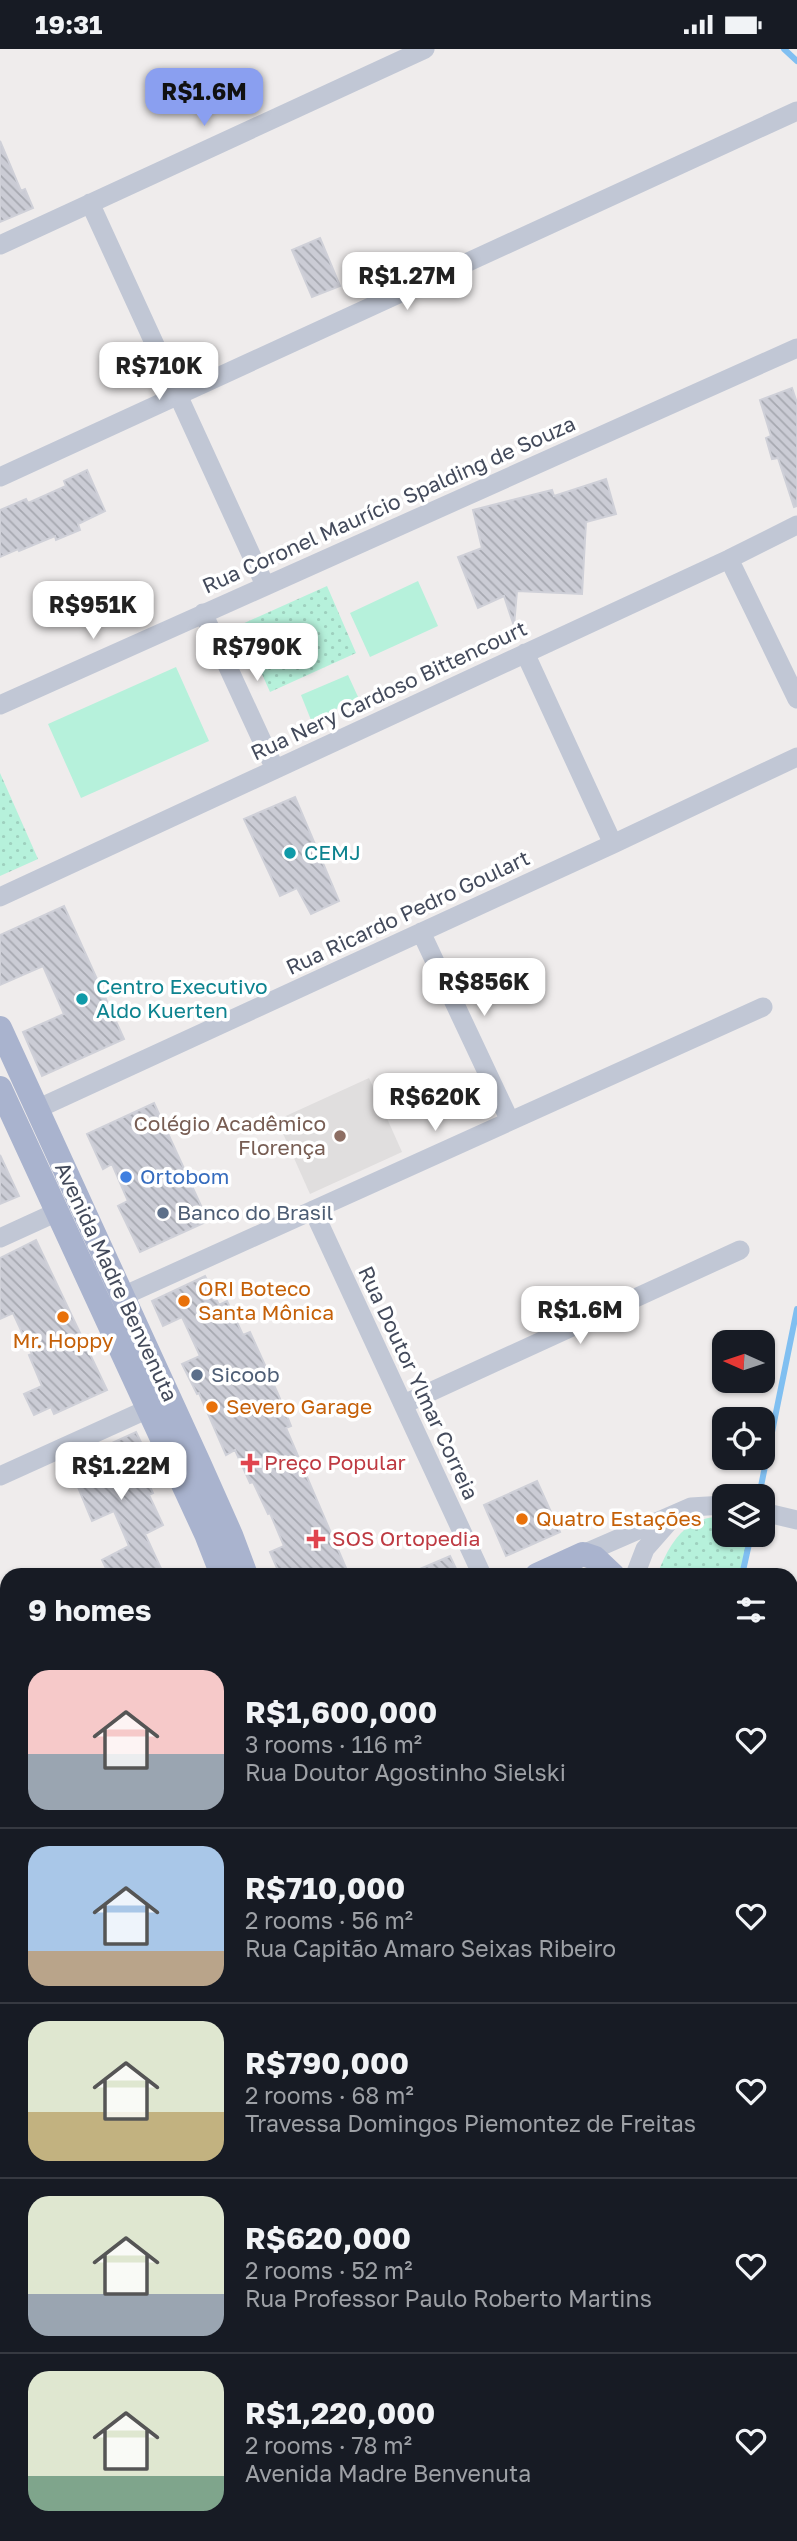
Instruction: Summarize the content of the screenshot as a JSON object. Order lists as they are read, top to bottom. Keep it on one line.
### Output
{"streets":{"main road":["Avenida Madre Benvenuta"],"street":["Rua Coronel Maurício Spalding de Souza","Rua Nery Cardoso Bittencourt","Rua Ricardo Pedro Goulart","Rua Doutor Ylmar Correia"]},"crossings":[["Rua Ricardo Pedro Goulart","Avenida Madre Benvenuta"]],"places":{"other":["CEMJ","Centro Executivo Aldo Kuerten","Colégio Acadêmico Florença","Ortobom","Banco do Brasil","ORI Boteco Santa Mônica","Mr. Hoppy","Sicoob","Severo Garage","Quatro Estações"],"health":["Preço Popular","SOS Ortopedia"]},"north":"left","page":{"status":"19:31","price":["R$1.6M","R$1.27M","R$710K","R$951K","R$790K","R$856K","R$620K","R$1.6M","R$1.22M"],"heading":"9 homes","list":[{"name":"R$1,600,000","note":"3 rooms · 116 m² · Rua Doutor Agostinho Sielski"},{"name":"R$710,000","note":"2 rooms · 56 m² · Rua Capitão Amaro Seixas Ribeiro"},{"name":"R$790,000","note":"2 rooms · 68 m² · Travessa Domingos Piemontez de Freitas"},{"name":"R$620,000","note":"2 rooms · 52 m² · Rua Professor Paulo Roberto Martins"},{"name":"R$1,220,000","note":"2 rooms · 78 m² · Avenida Madre Benvenuta"}]}}
